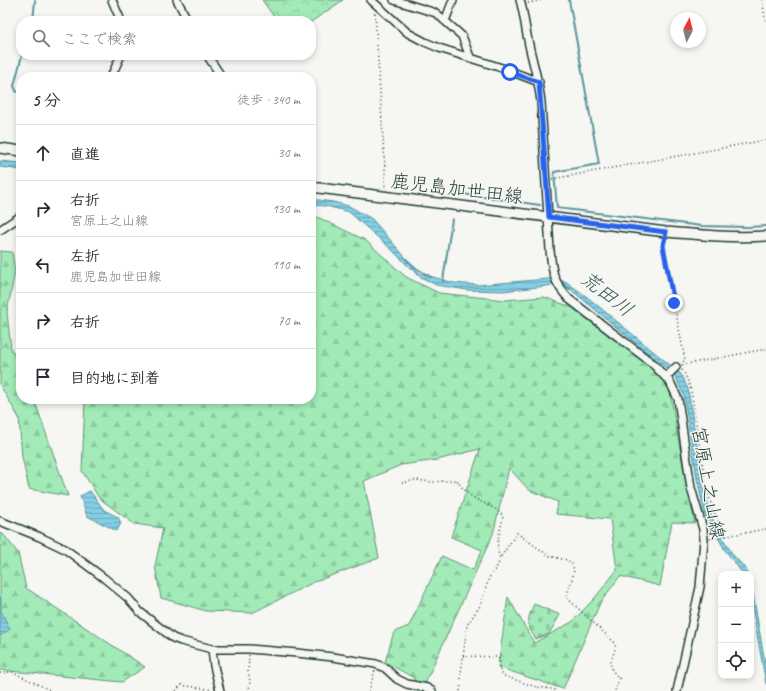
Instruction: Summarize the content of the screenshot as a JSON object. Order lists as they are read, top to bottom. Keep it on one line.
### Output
{"streets":{"main road":["鹿児島加世田線"],"street":["宮原上之山線"]},"crossings":[["鹿児島加世田線","宮原上之山線"]],"water":["荒田川"],"north":"top","page":{"search":"ここで検索","heading":["5 分","徒歩 · 340 m"],"list":[["直進","30 m"],["右折","宮原上之山線","130 m"],["左折","鹿児島加世田線","110 m"],["右折","70 m"],"目的地に到着"],"map_buttons":["+","−"]}}
